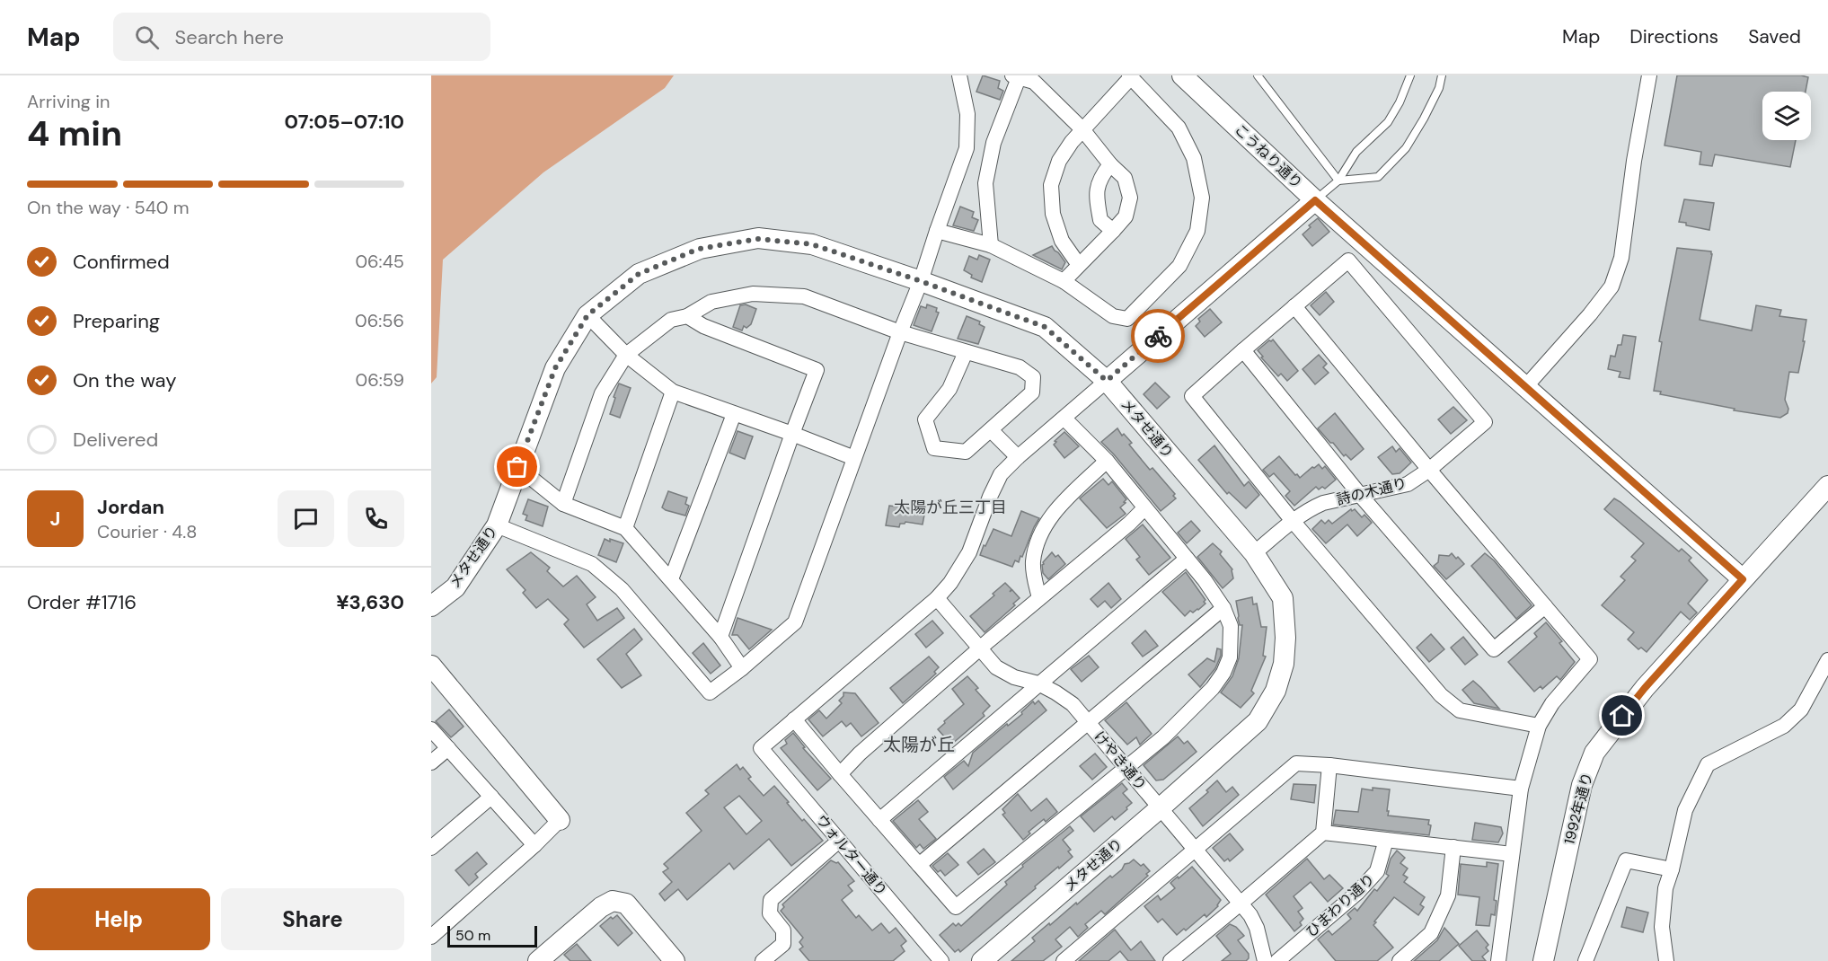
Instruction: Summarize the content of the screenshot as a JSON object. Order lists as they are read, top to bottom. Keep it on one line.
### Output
{"streets":{"street":["こうねり通り","メタせ通り","詩の木通り","けやき通り","1992年通り","ウォルター通り","ひまわり通り"]},"crossings":[["こうねり通り","1992年通り"],["メタせ通り","詩の木通り"],["メタせ通り","けやき通り"]],"districts":["太陽が丘三丁目","太陽が丘"],"scale_bar":"50 m","page":{"header":"Map","search":"Search here","nav":["Map","Directions","Saved"],"heading":["4 min","Arriving in","07:05–07:10"],"panel":["Jordan","Courier · 4.8","Order #1716","¥3,630"],"bar":"On the way · 540 m","list":[["Confirmed","06:45"],["Preparing","06:56"],["On the way","06:59"],"Delivered"],"round":"J","buttons":["Help","Share"],"scale":"50 m"}}
